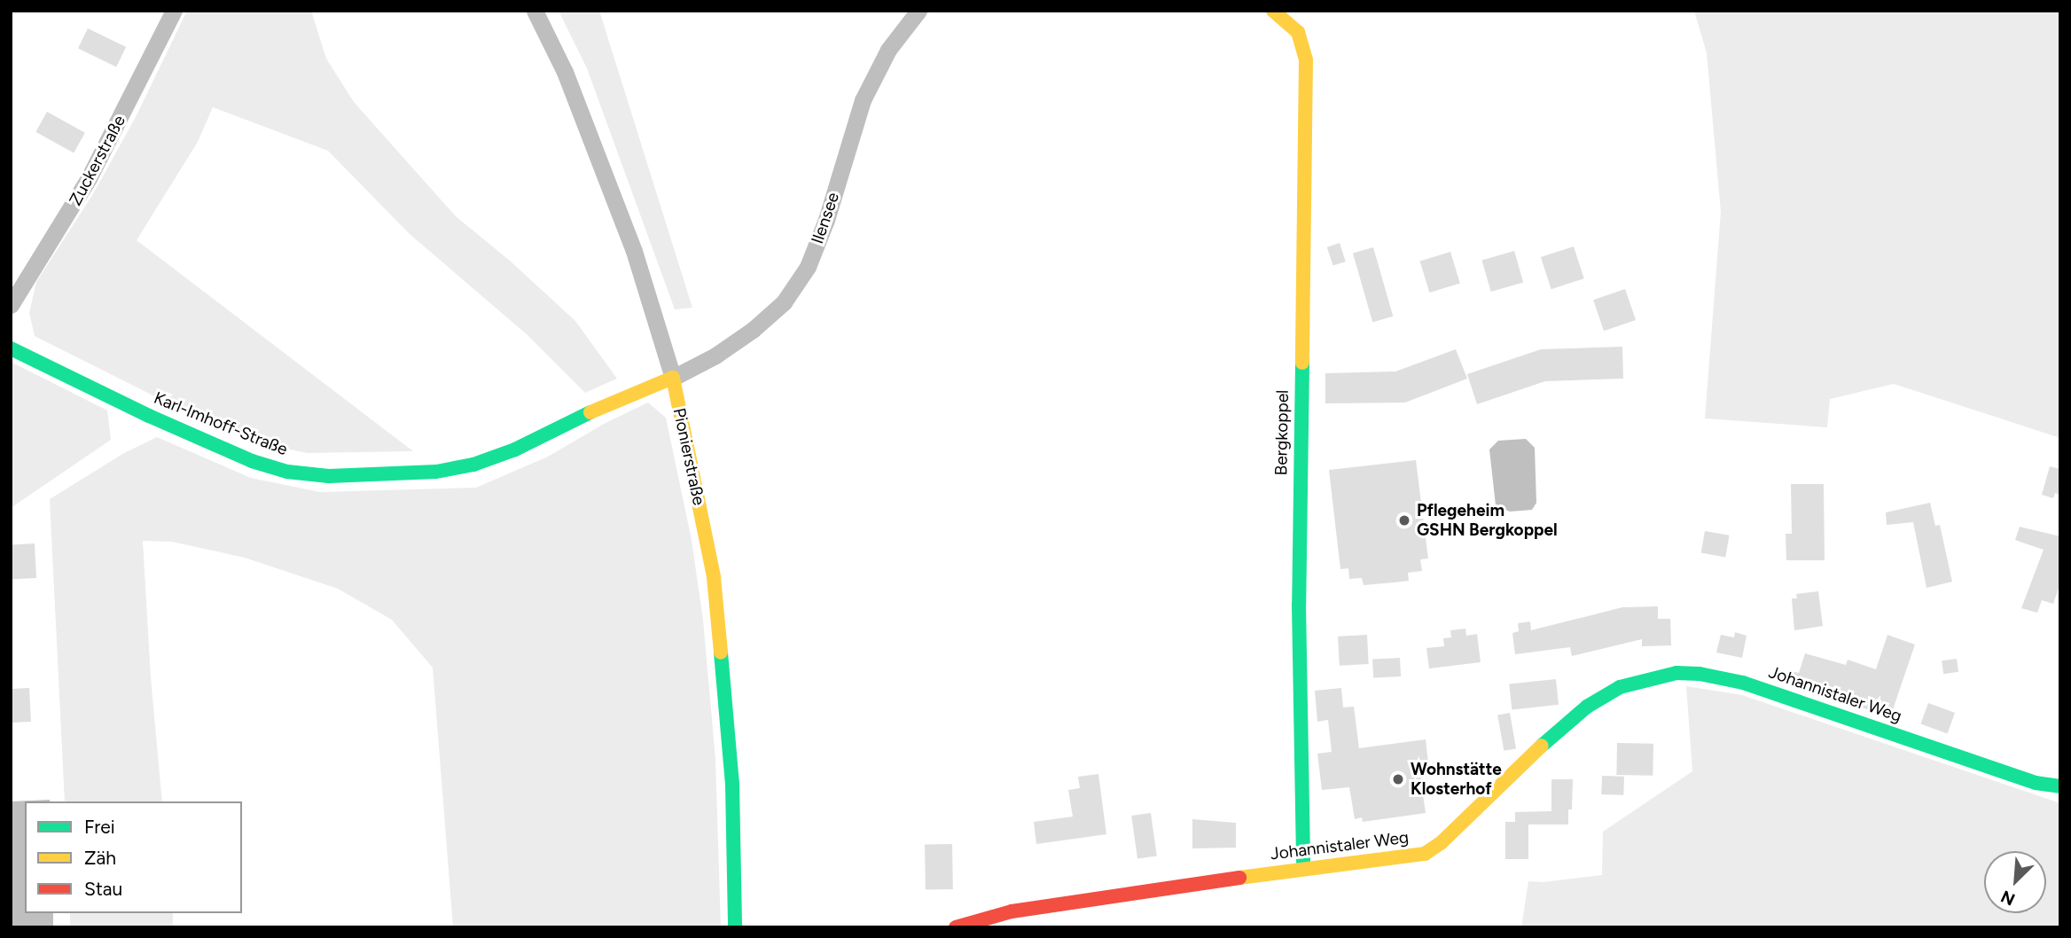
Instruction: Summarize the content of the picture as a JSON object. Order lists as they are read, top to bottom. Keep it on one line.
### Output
{"streets":{"street":["Zuckerstraße","Ilensee","Karl-Imhoff-Straße","Bergkoppel","Pionierstraße","Johannistaler Weg"]},"crossings":[["Ilensee","Karl-Imhoff-Straße"],["Ilensee","Pionierstraße"],["Karl-Imhoff-Straße","Pionierstraße"],["Bergkoppel","Johannistaler Weg"]],"places":["Pflegeheim GSHN Bergkoppel","Wohnstätte Klosterhof"],"legend":["Frei","Zäh","Stau"],"north":"bottom left"}
